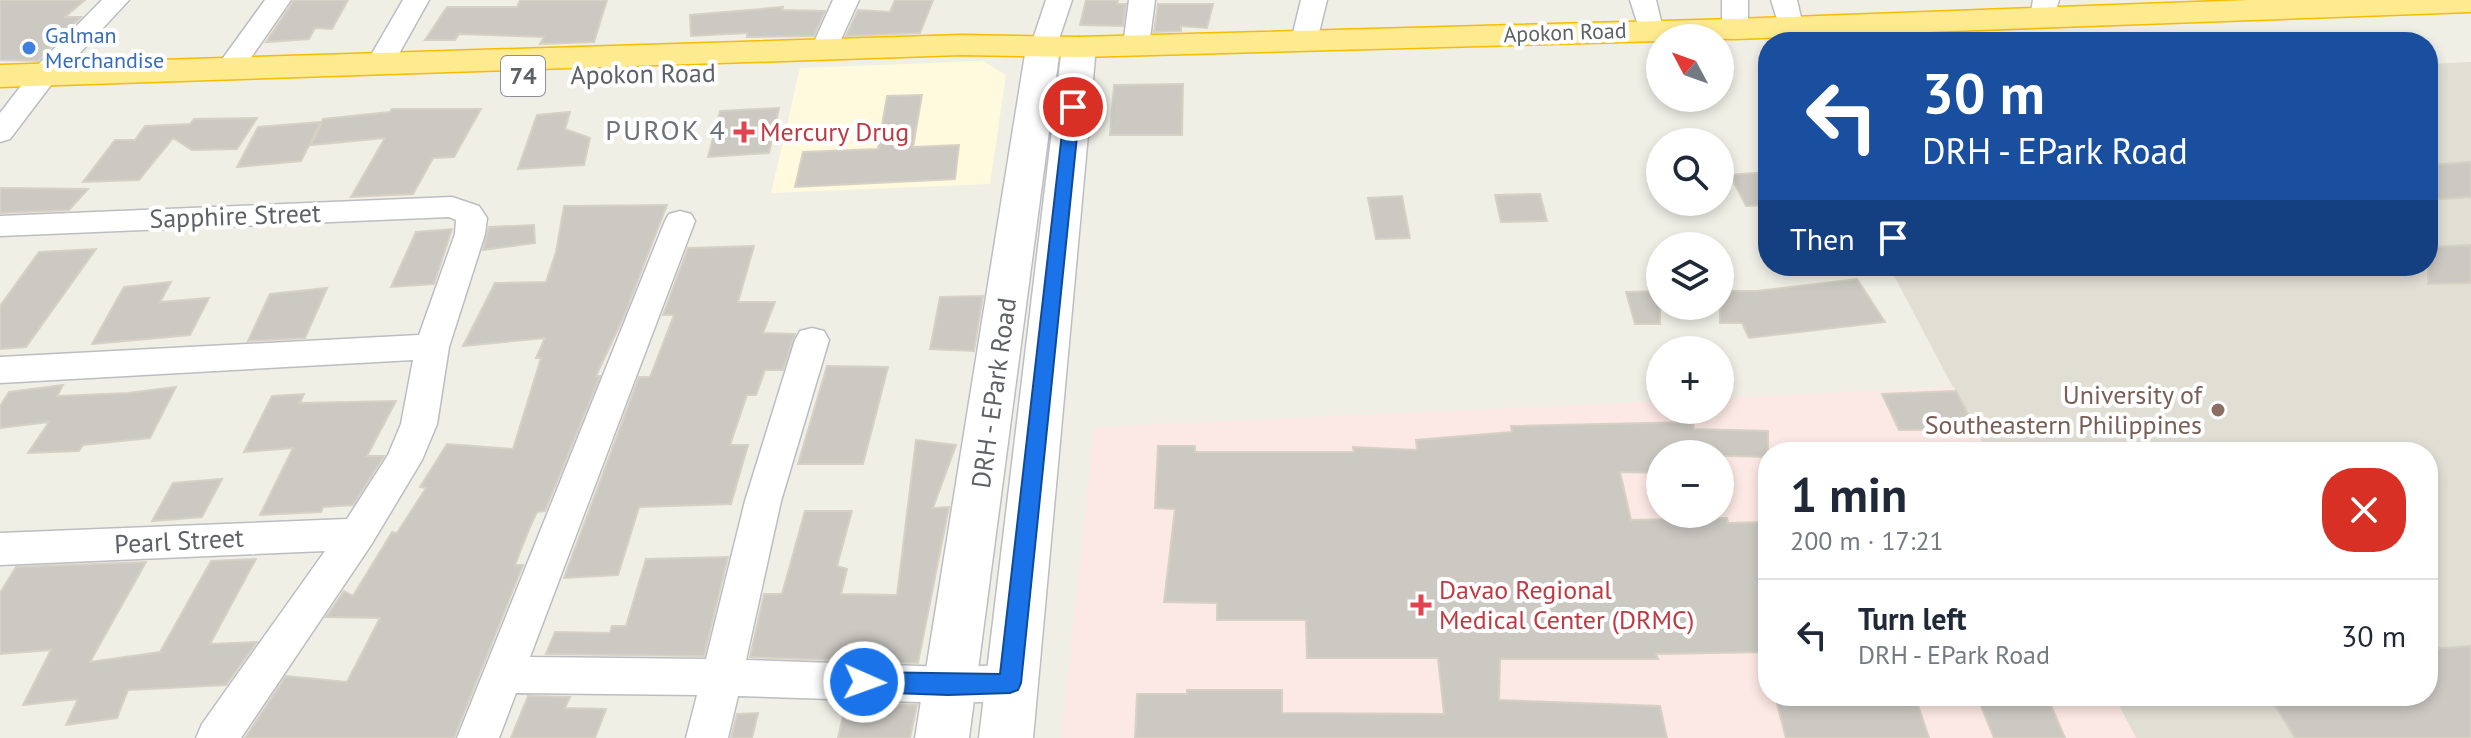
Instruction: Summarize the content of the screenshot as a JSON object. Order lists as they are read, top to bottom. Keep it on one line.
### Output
{"streets":{"highway":["Apokon Road","74"],"main road":["DRH - EPark Road"],"street":["Sapphire Street","Pearl Street"]},"crossings":[["Apokon Road","DRH - EPark Road"]],"districts":["PUROK 4"],"places":{"other":["Galman Merchandise","University of Southeastern Philippines"],"health":["Mercury Drug","Davao Regional Medical Center (DRMC)"]},"north":"top left","page":{"map_buttons":["+","−"],"turn":["30 m","DRH - EPark Road"],"then":"Then","heading":["1 min","200 m · 17:21"],"list":[{"name":"Turn left","note":"DRH - EPark Road","value":"30 m"}]}}
